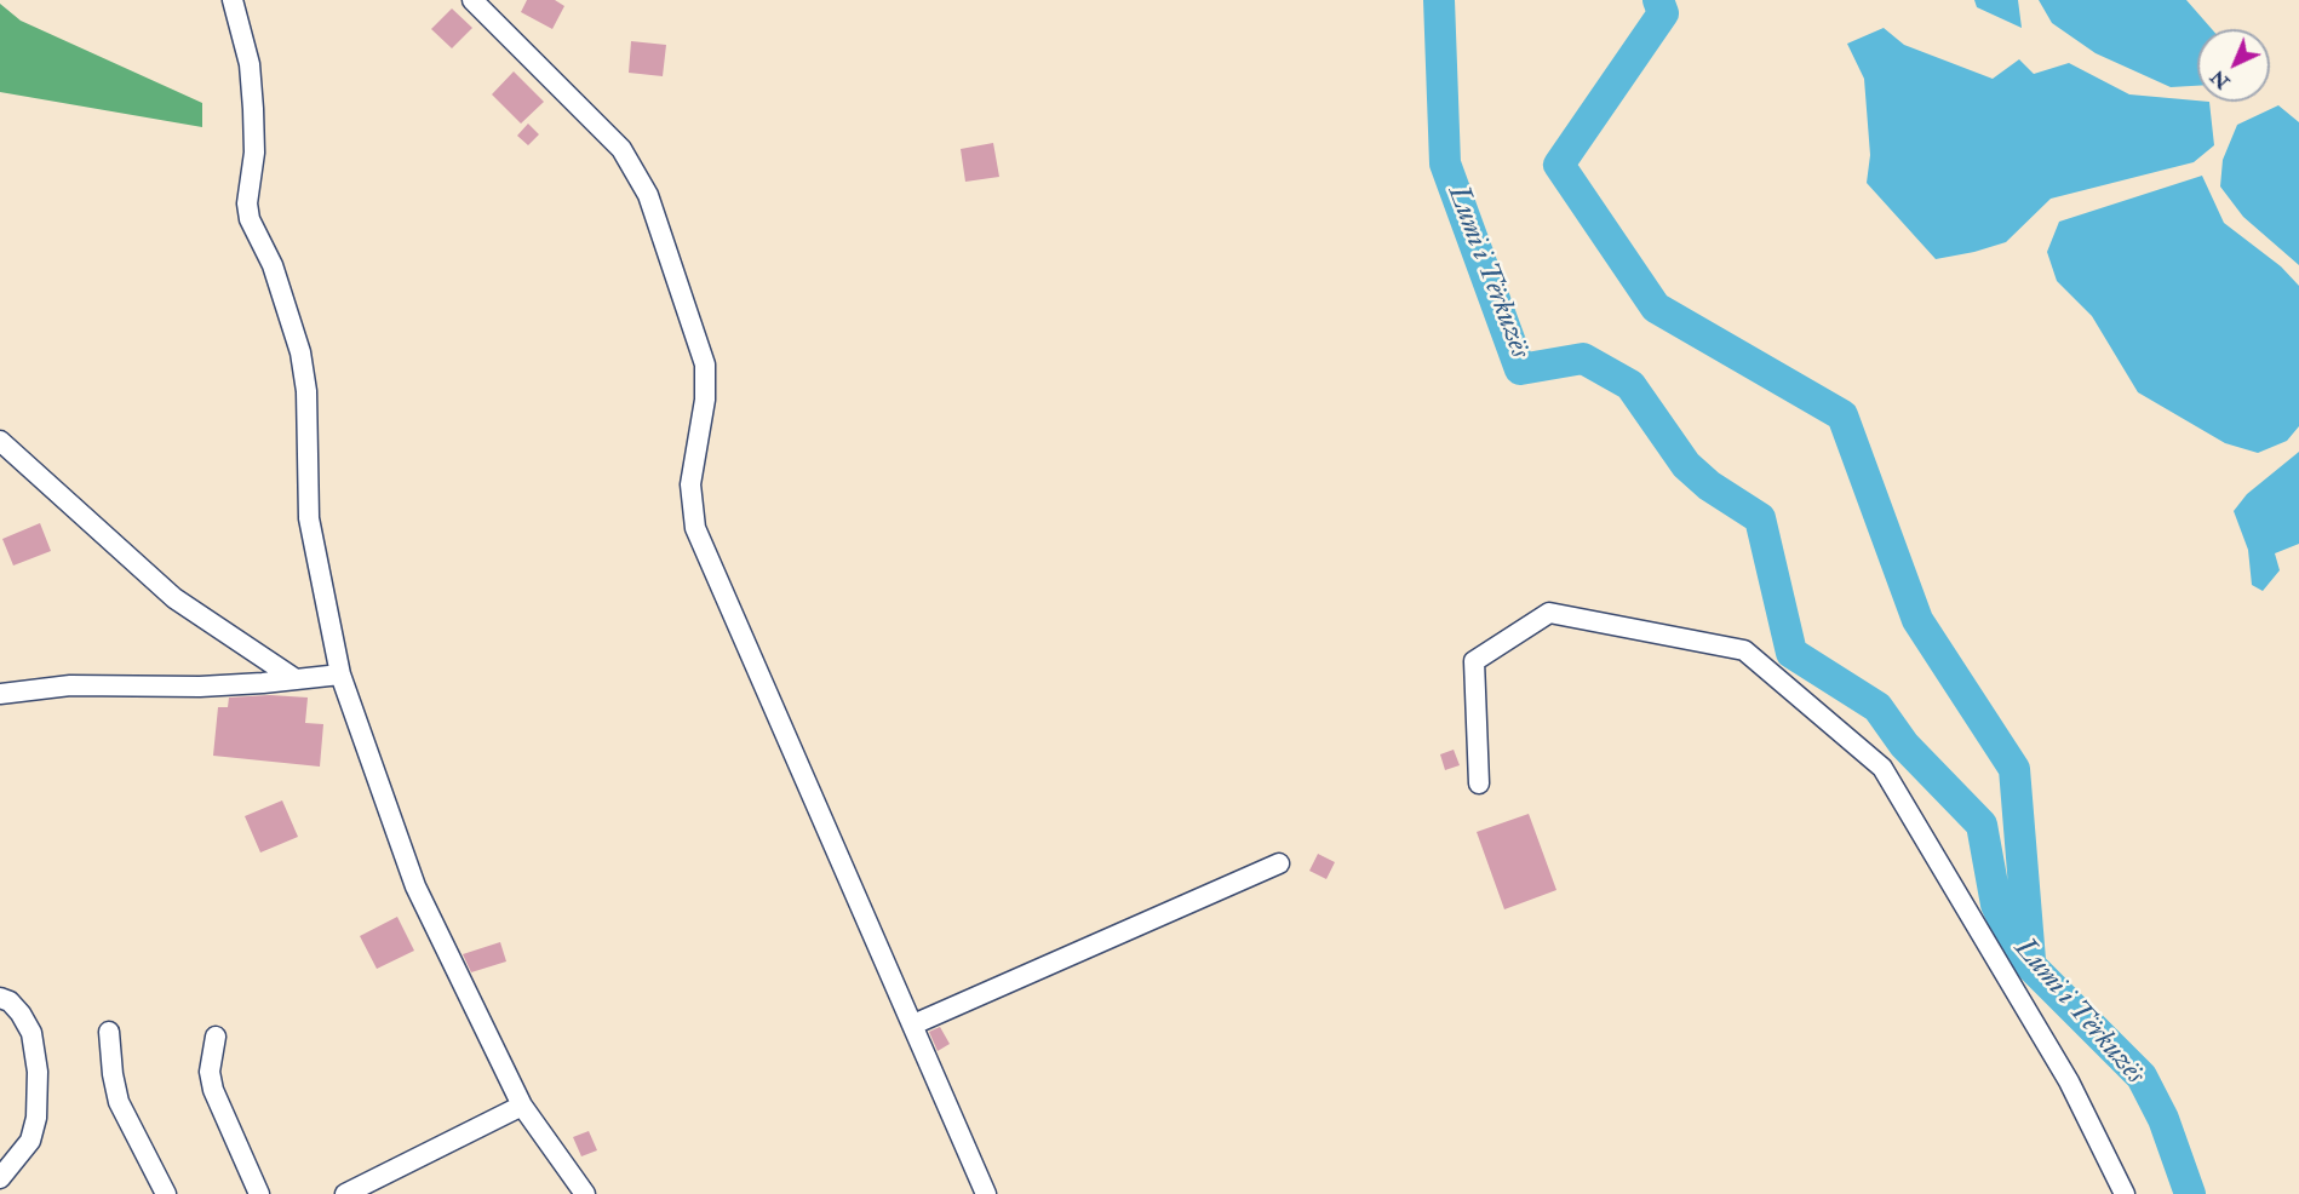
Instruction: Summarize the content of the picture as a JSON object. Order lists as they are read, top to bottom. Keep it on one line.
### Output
{"water":["Lumi i Tërkuzës"],"north":"bottom left"}
